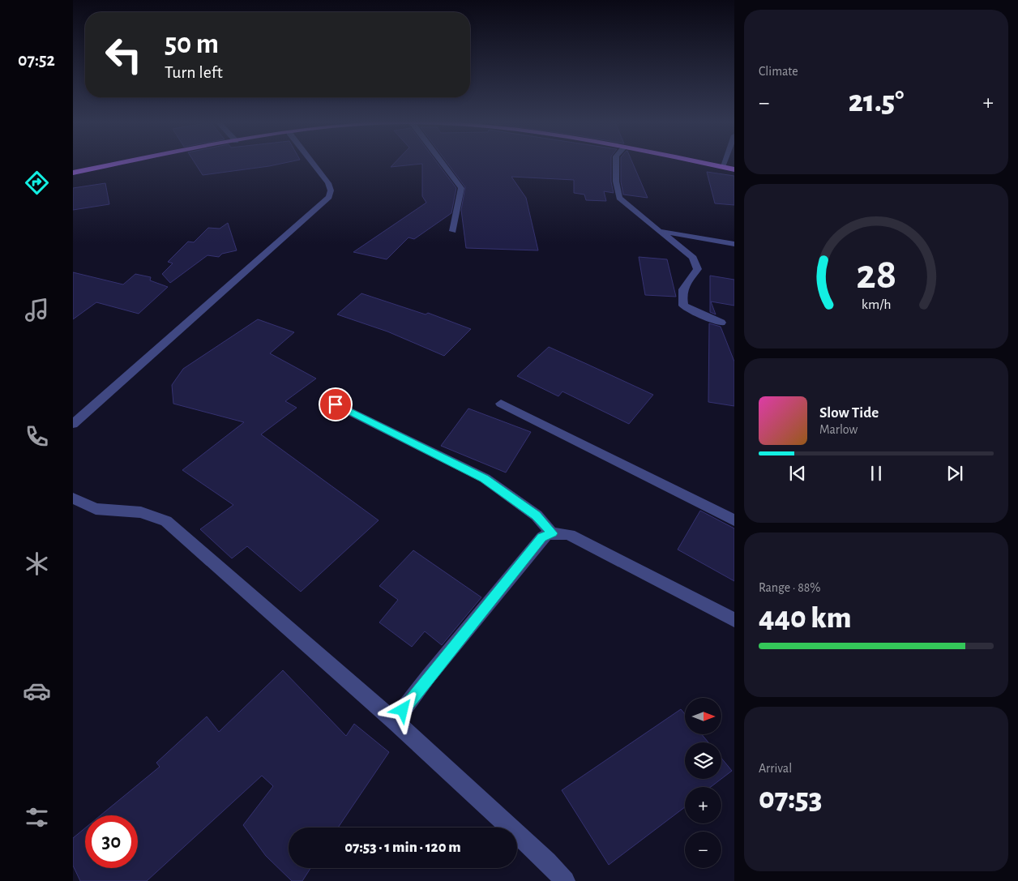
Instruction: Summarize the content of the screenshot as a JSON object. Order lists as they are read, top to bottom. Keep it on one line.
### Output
{"north":"right","page":{"tabs":"07:52","tile":["Climate",["Range · 88%","440 km"],["Arrival","07:53"]],"turn":["50 m","Turn left"],"heat":["−","21.5°","+"],"song":["Slow Tide","Marlow"],"map_buttons":["+","−"],"limit":"30","trip":"07:53 · 1 min · 120 m","gauge":["28","km/h"]}}
